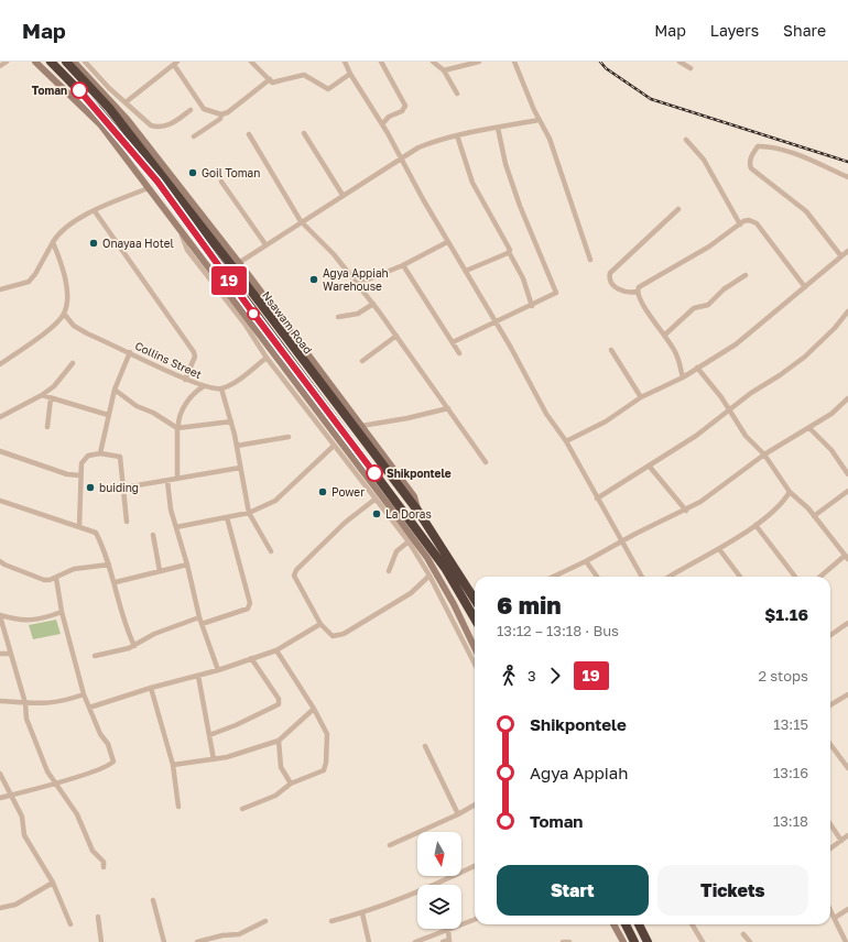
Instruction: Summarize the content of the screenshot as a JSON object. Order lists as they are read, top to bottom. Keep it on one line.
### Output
{"streets":{"highway":["Nsawam Road"],"street":["Collins Street"]},"places":["Toman","Goil Toman","Onayaa Hotel","Agya Appiah Warehouse","Shikpontele","buiding","Power","La Doras"],"lines":["bus line 19"],"north":"bottom","page":{"header":"Map","nav":["Map","Layers","Share"],"on_map":"19","heading":["6 min","13:12 – 13:18 · Bus","$1.16"],"legs":["3","19","2 stops"],"list":[{"name":"Shikpontele","value":"13:15"},{"name":"Agya Appiah","value":"13:16"},{"name":"Toman","value":"13:18"}],"buttons":["Start","Tickets"]}}
